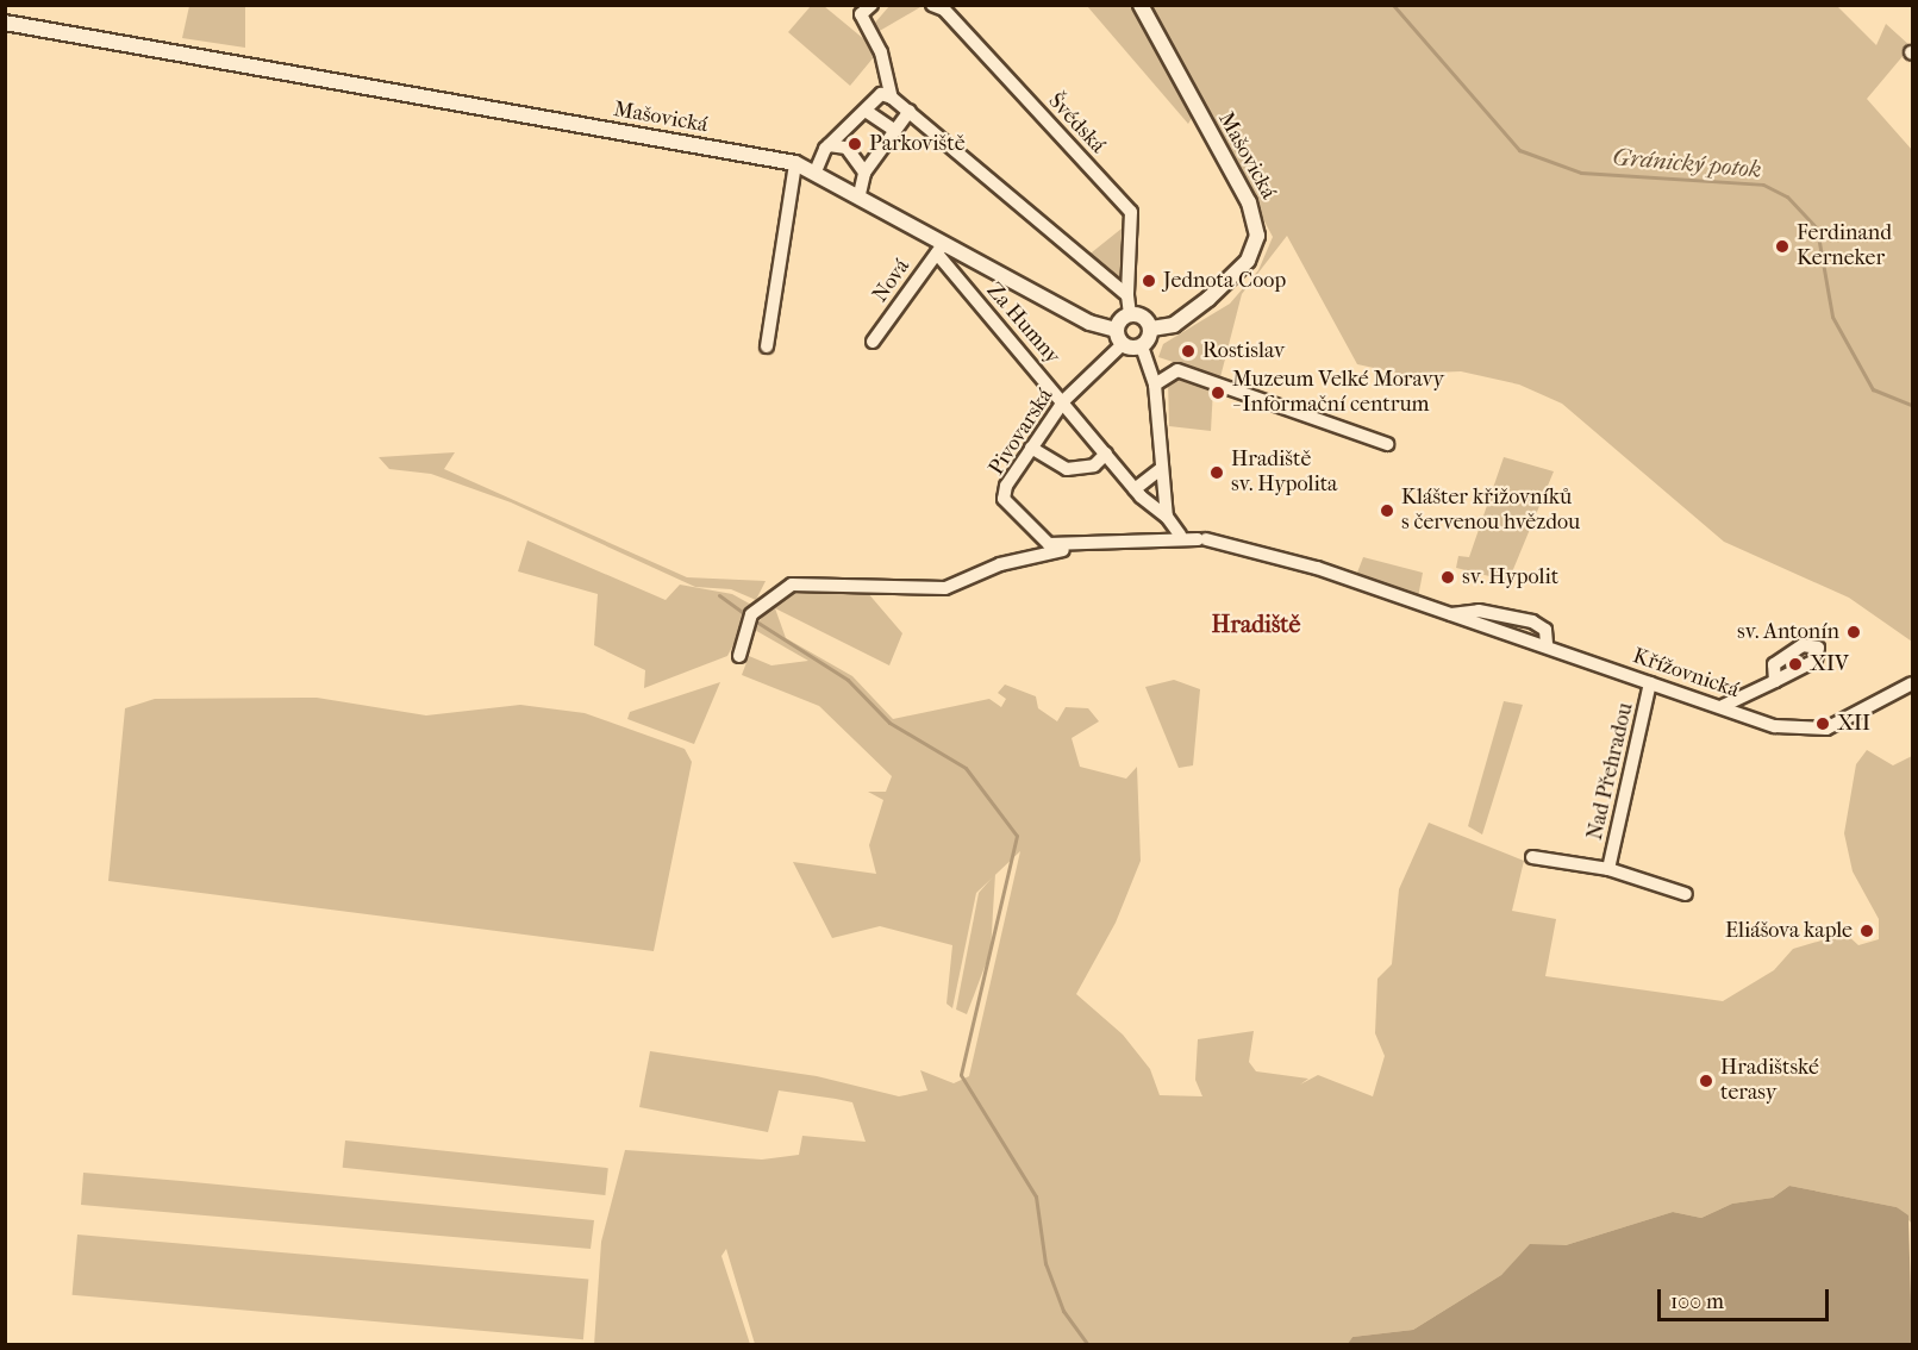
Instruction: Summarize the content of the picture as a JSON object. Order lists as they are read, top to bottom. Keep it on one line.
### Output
{"streets":{"street":["Mašovická","Švédská","Nová","Za Humny","Pivovarská","Křížovnická","Nad Přehradou"]},"crossings":[["Mašovická","Nová"],["Mašovická","Za Humny"],["Mašovická","Pivovarská"],["Nová","Za Humny"],["Za Humny","Pivovarská"],["Pivovarská","Křížovnická"],["Křížovnická","Nad Přehradou"]],"districts":["Hradiště"],"water":["Gránický potok"],"places":["Parkoviště","Ferdinand Kerneker","Jednota Coop","Rostislav","Muzeum Velké Moravy - Informační centrum","Hradiště sv. Hypolita","Klášter křižovníků s červenou hvězdou","sv. Hypolit","sv. Antonín","XIV","XII","Eliášova kaple","Hradištské terasy"],"scale_bar":"100 m"}
